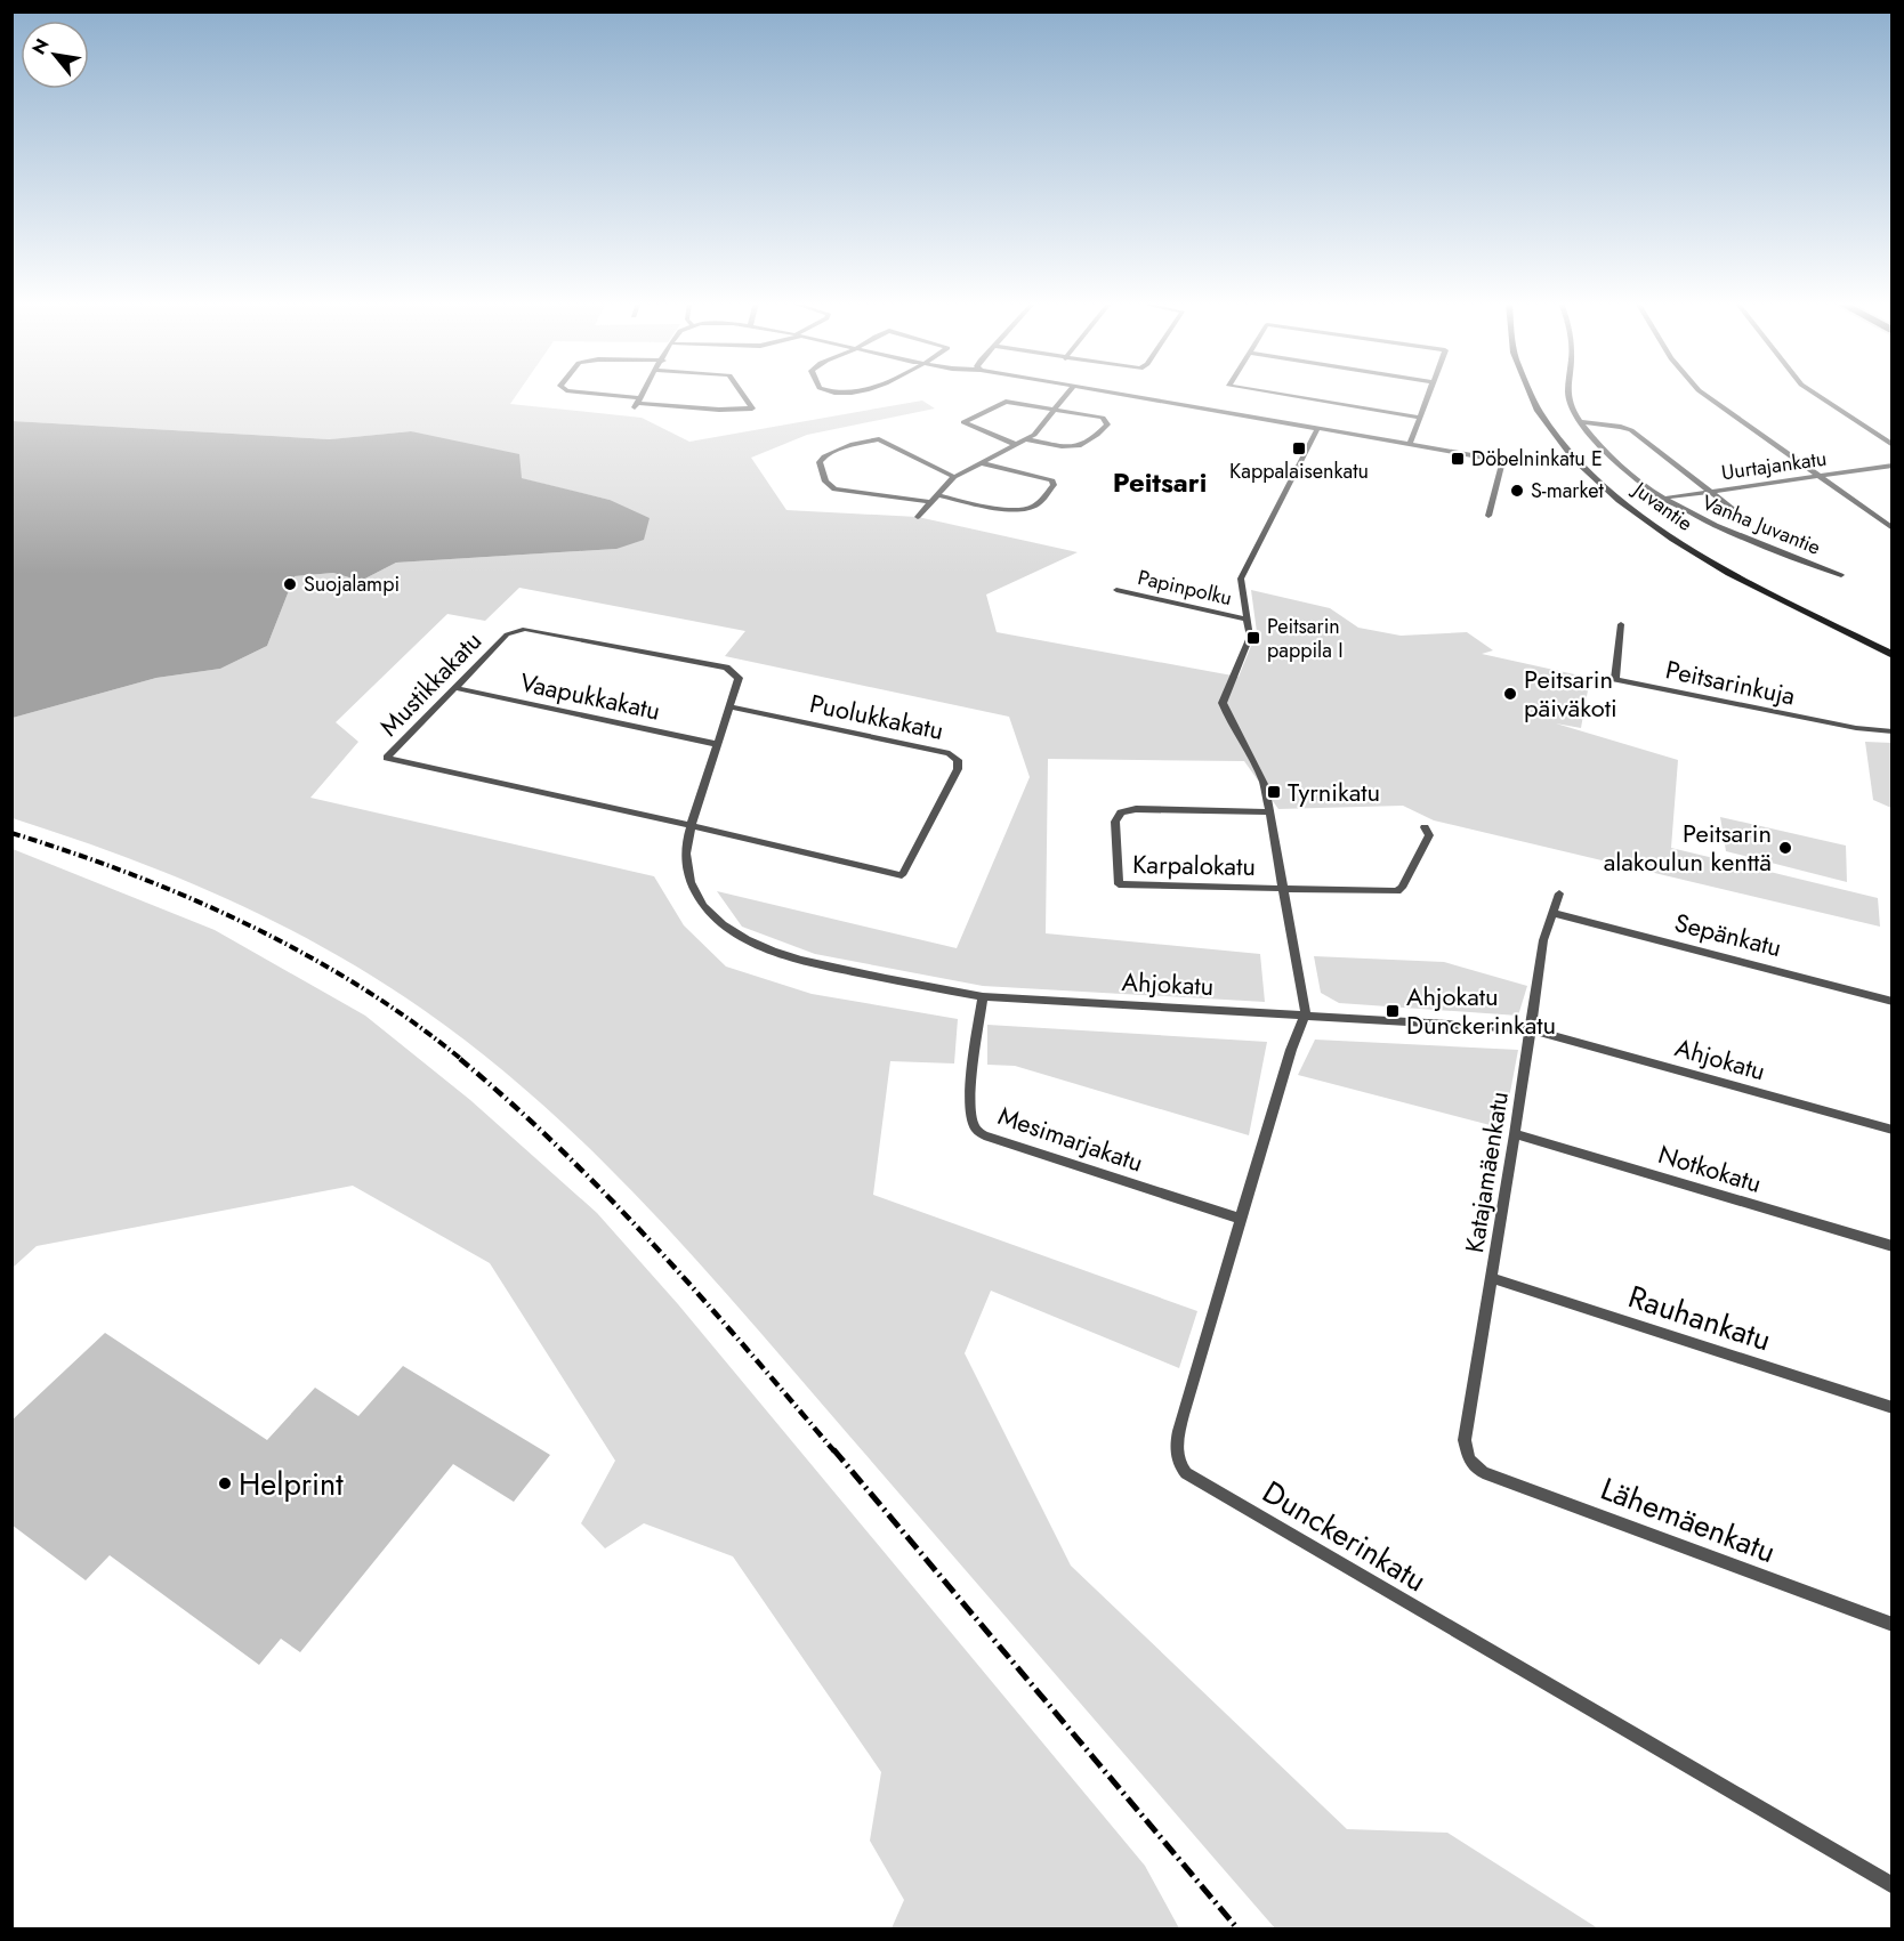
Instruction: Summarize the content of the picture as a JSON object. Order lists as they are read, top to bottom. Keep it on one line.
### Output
{"streets":{"main road":["Juvantie"],"street":["Uurtajankatu","Vanha Juvantie","Papinpolku","Peitsarinkuja","Mustikkakatu","Vaapukkakatu","Puolukkakatu","Karpalokatu","Sepänkatu","Ahjokatu","Mesimarjakatu","Notkokatu","Katajamäenkatu","Rauhankatu","Lähemäenkatu","Dunckerinkatu"]},"crossings":[["Uurtajankatu","Vanha Juvantie"],["Mustikkakatu","Vaapukkakatu"],["Mustikkakatu","Puolukkakatu"],["Mustikkakatu","Ahjokatu"],["Vaapukkakatu","Ahjokatu"],["Puolukkakatu","Ahjokatu"],["Sepänkatu","Katajamäenkatu"],["Ahjokatu","Mesimarjakatu"],["Ahjokatu","Katajamäenkatu"],["Ahjokatu","Dunckerinkatu"],["Mesimarjakatu","Dunckerinkatu"],["Notkokatu","Katajamäenkatu"],["Katajamäenkatu","Rauhankatu"],["Katajamäenkatu","Lähemäenkatu"]],"districts":["Peitsari"],"places":{"transit":["Kappalaisenkatu","Döbelninkatu E","Peitsarin pappila I","Tyrnikatu","Ahjokatu Dunckerinkatu"],"other":["S-market","Suojalampi","Peitsarin päiväkoti","Peitsarin alakoulun kenttä","Helprint"]},"north":"top left"}
